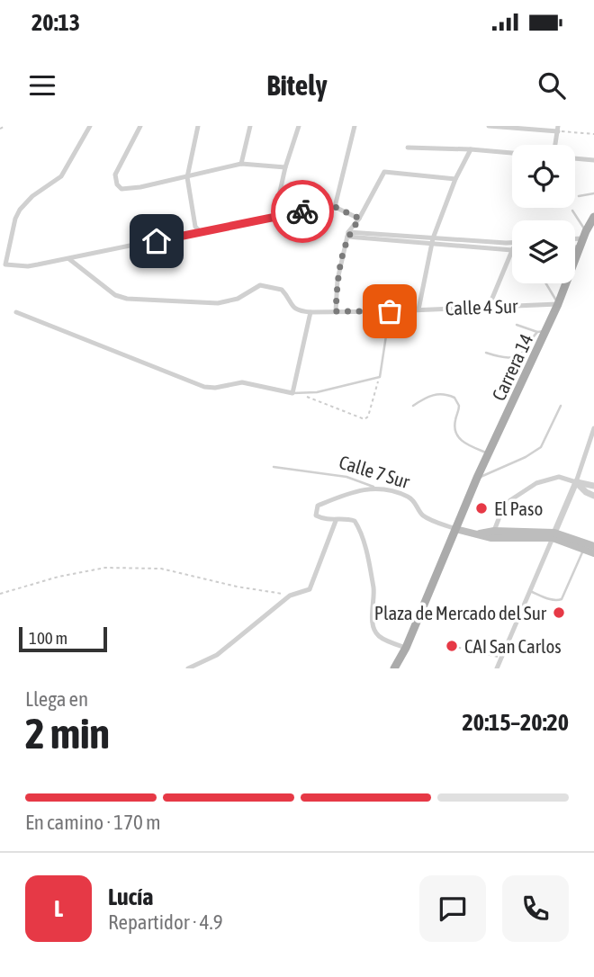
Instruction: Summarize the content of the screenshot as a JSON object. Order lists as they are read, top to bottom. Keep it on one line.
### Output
{"streets":{"main road":["Carrera 14"],"street":["Calle 4 Sur","Calle 7 Sur"]},"crossings":[["Calle 4 Sur","Carrera 14"],["Carrera 14","Calle 7 Sur"]],"places":["El Paso","Plaza de Mercado del Sur","CAI San Carlos"],"scale_bar":"100 m","page":{"status":"20:13","header":"Bitely","scale":"100 m","heading":["2 min","Llega en","20:15–20:20"],"panel":["Lucía","Repartidor · 4.9"],"bar":"En camino · 170 m","round":"L"}}
